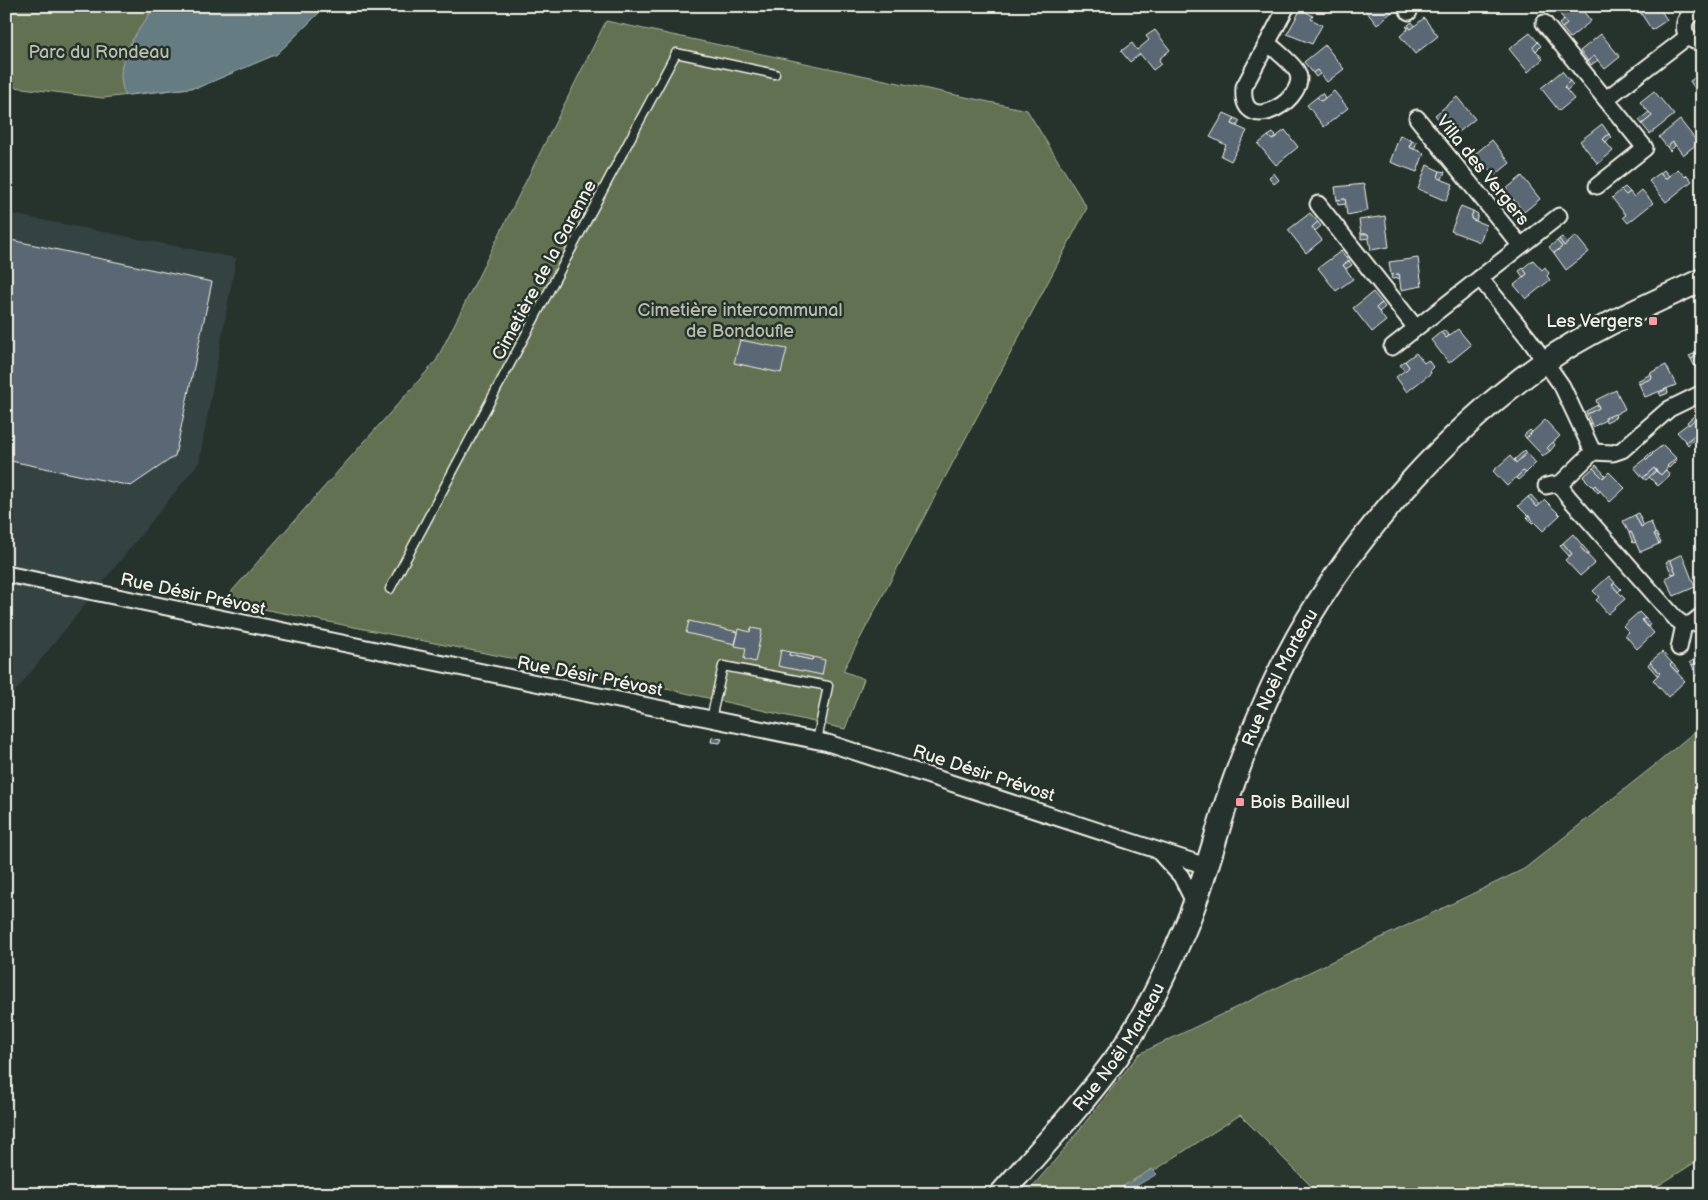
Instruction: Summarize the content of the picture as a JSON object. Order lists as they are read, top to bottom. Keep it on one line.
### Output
{"streets":{"street":["Villa des Vergers","Rue Désir Prévost","Rue Noël Marteau"],"lane":["Cimetière de la Garenne"]},"crossings":[["Rue Désir Prévost","Rue Noël Marteau"]],"parks":["Parc du Rondeau","Cimetière intercommunal de Bondoufle"],"places":{"transit":["Les Vergers","Bois Bailleul"]}}
